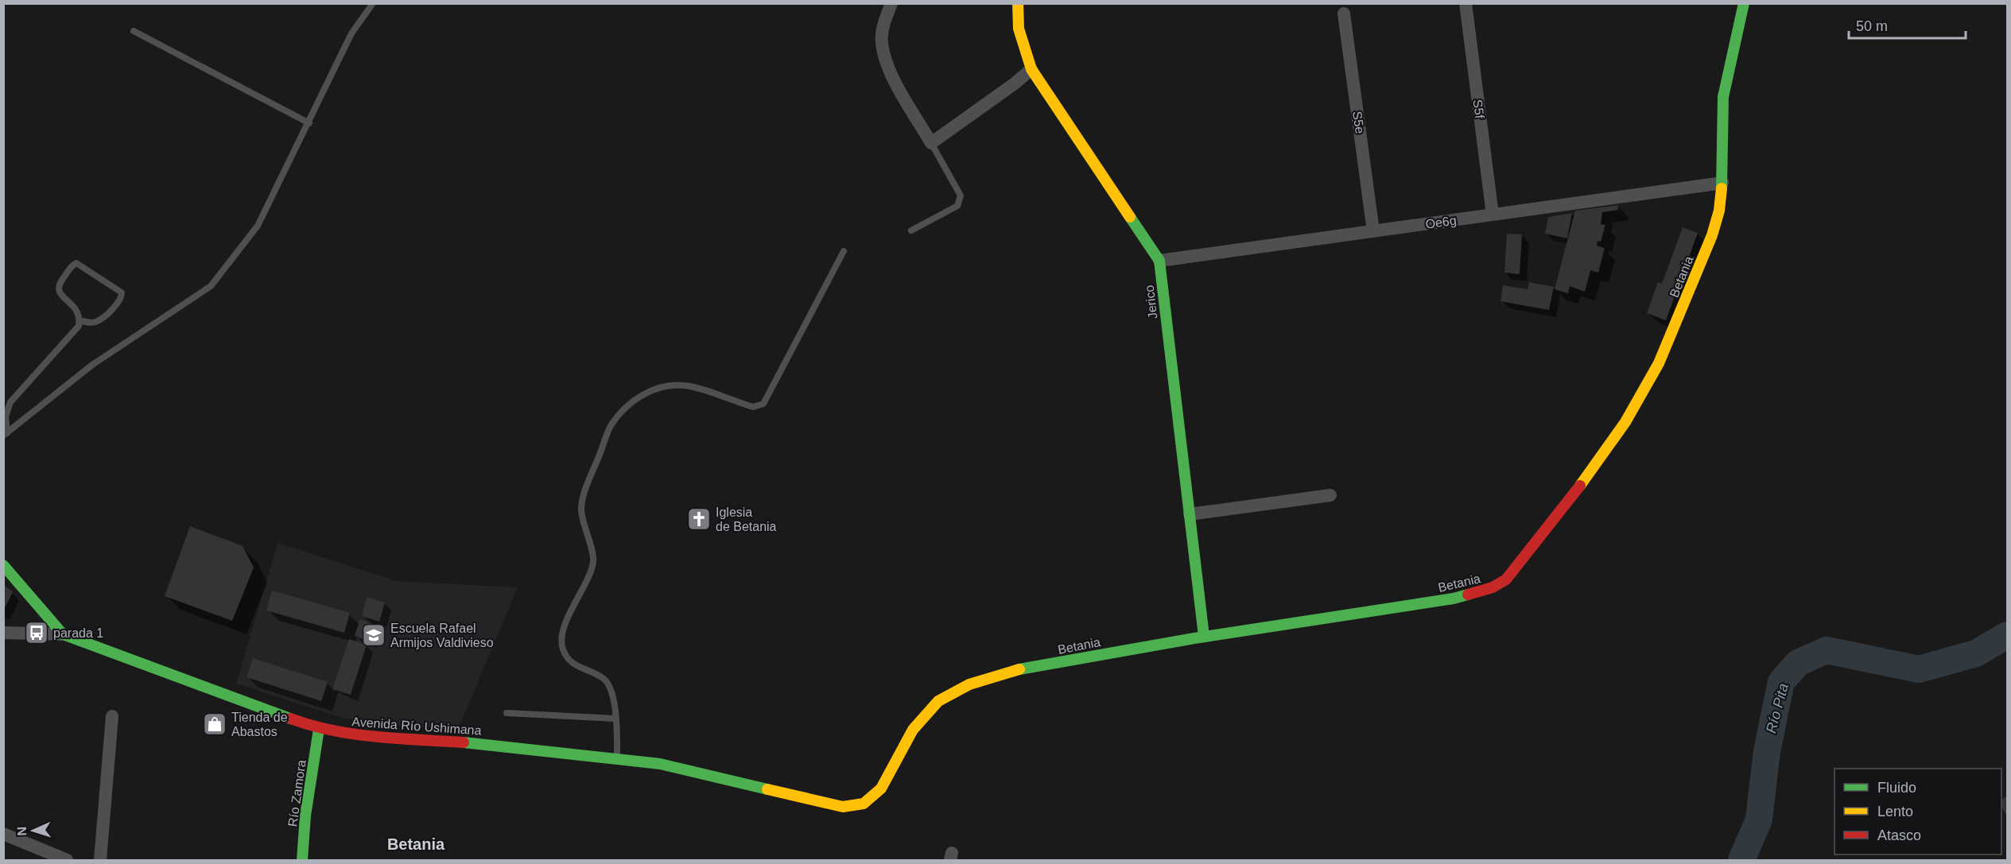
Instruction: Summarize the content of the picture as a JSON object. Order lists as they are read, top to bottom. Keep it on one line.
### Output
{"streets":{"street":["S5f","S5e","Oe6g","Betania","Jerico","Avenida Río Ushimana","Río Zamora"]},"crossings":[["S5f","Oe6g"],["S5e","Oe6g"],["Oe6g","Betania"],["Oe6g","Jerico"],["Betania","Jerico"],["Betania","Avenida Río Ushimana"],["Avenida Río Ushimana","Río Zamora"]],"districts":["Betania"],"water":["Río Pita"],"places":{"church":["Iglesia de Betania"],"bus stop":["parada 1"],"school or university":["Escuela Rafael Armijos Valdivieso"],"shop":["Tienda de Abastos"]},"legend":["Fluido","Lento","Atasco"],"scale_bar":"50 m","north":"left"}
